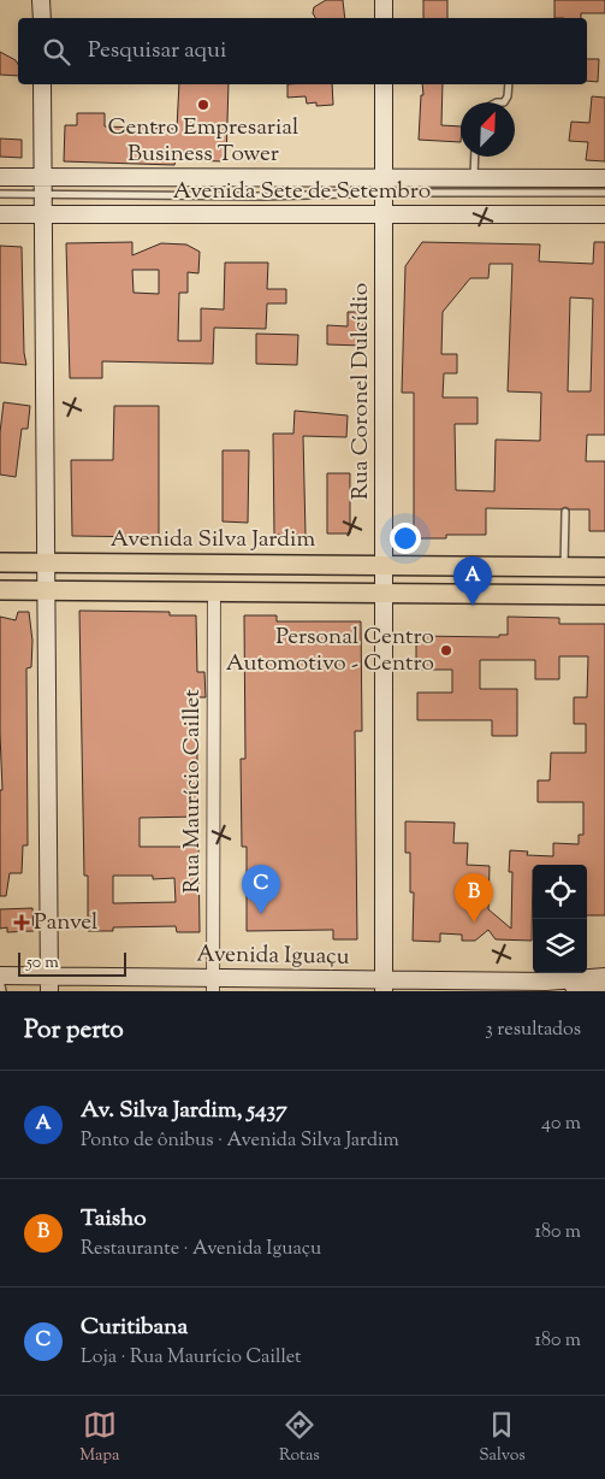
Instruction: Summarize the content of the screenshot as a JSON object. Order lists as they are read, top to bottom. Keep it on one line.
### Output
{"streets":{"main road":["Avenida Sete de Setembro","Rua Coronel Dulcídio","Avenida Silva Jardim","Avenida Iguaçu"],"street":["Rua Maurício Caillet"]},"crossings":[["Avenida Sete de Setembro","Rua Coronel Dulcídio"],["Rua Coronel Dulcídio","Avenida Silva Jardim"],["Rua Coronel Dulcídio","Avenida Iguaçu"],["Rua Maurício Caillet","Avenida Iguaçu"]],"places":{"other":["Centro Empresarial Business Tower","Personal Centro Automotivo - Centro"],"health":["Panvel"]},"scale_bar":"50 m","north":"top right","page":{"search":"Pesquisar aqui","pins":["A","C","B"],"scale":"50 m","heading":["Por perto","3 resultados"],"list":[{"mark":"A","name":"Av. Silva Jardim, 5437","note":"Ponto de ônibus · Avenida Silva Jardim","value":"40 m"},{"mark":"B","name":"Taisho","note":"Restaurante · Avenida Iguaçu","value":"180 m"},{"mark":"C","name":"Curitibana","note":"Loja · Rua Maurício Caillet","value":"180 m"}],"nav":["Mapa","Rotas","Salvos"]}}
